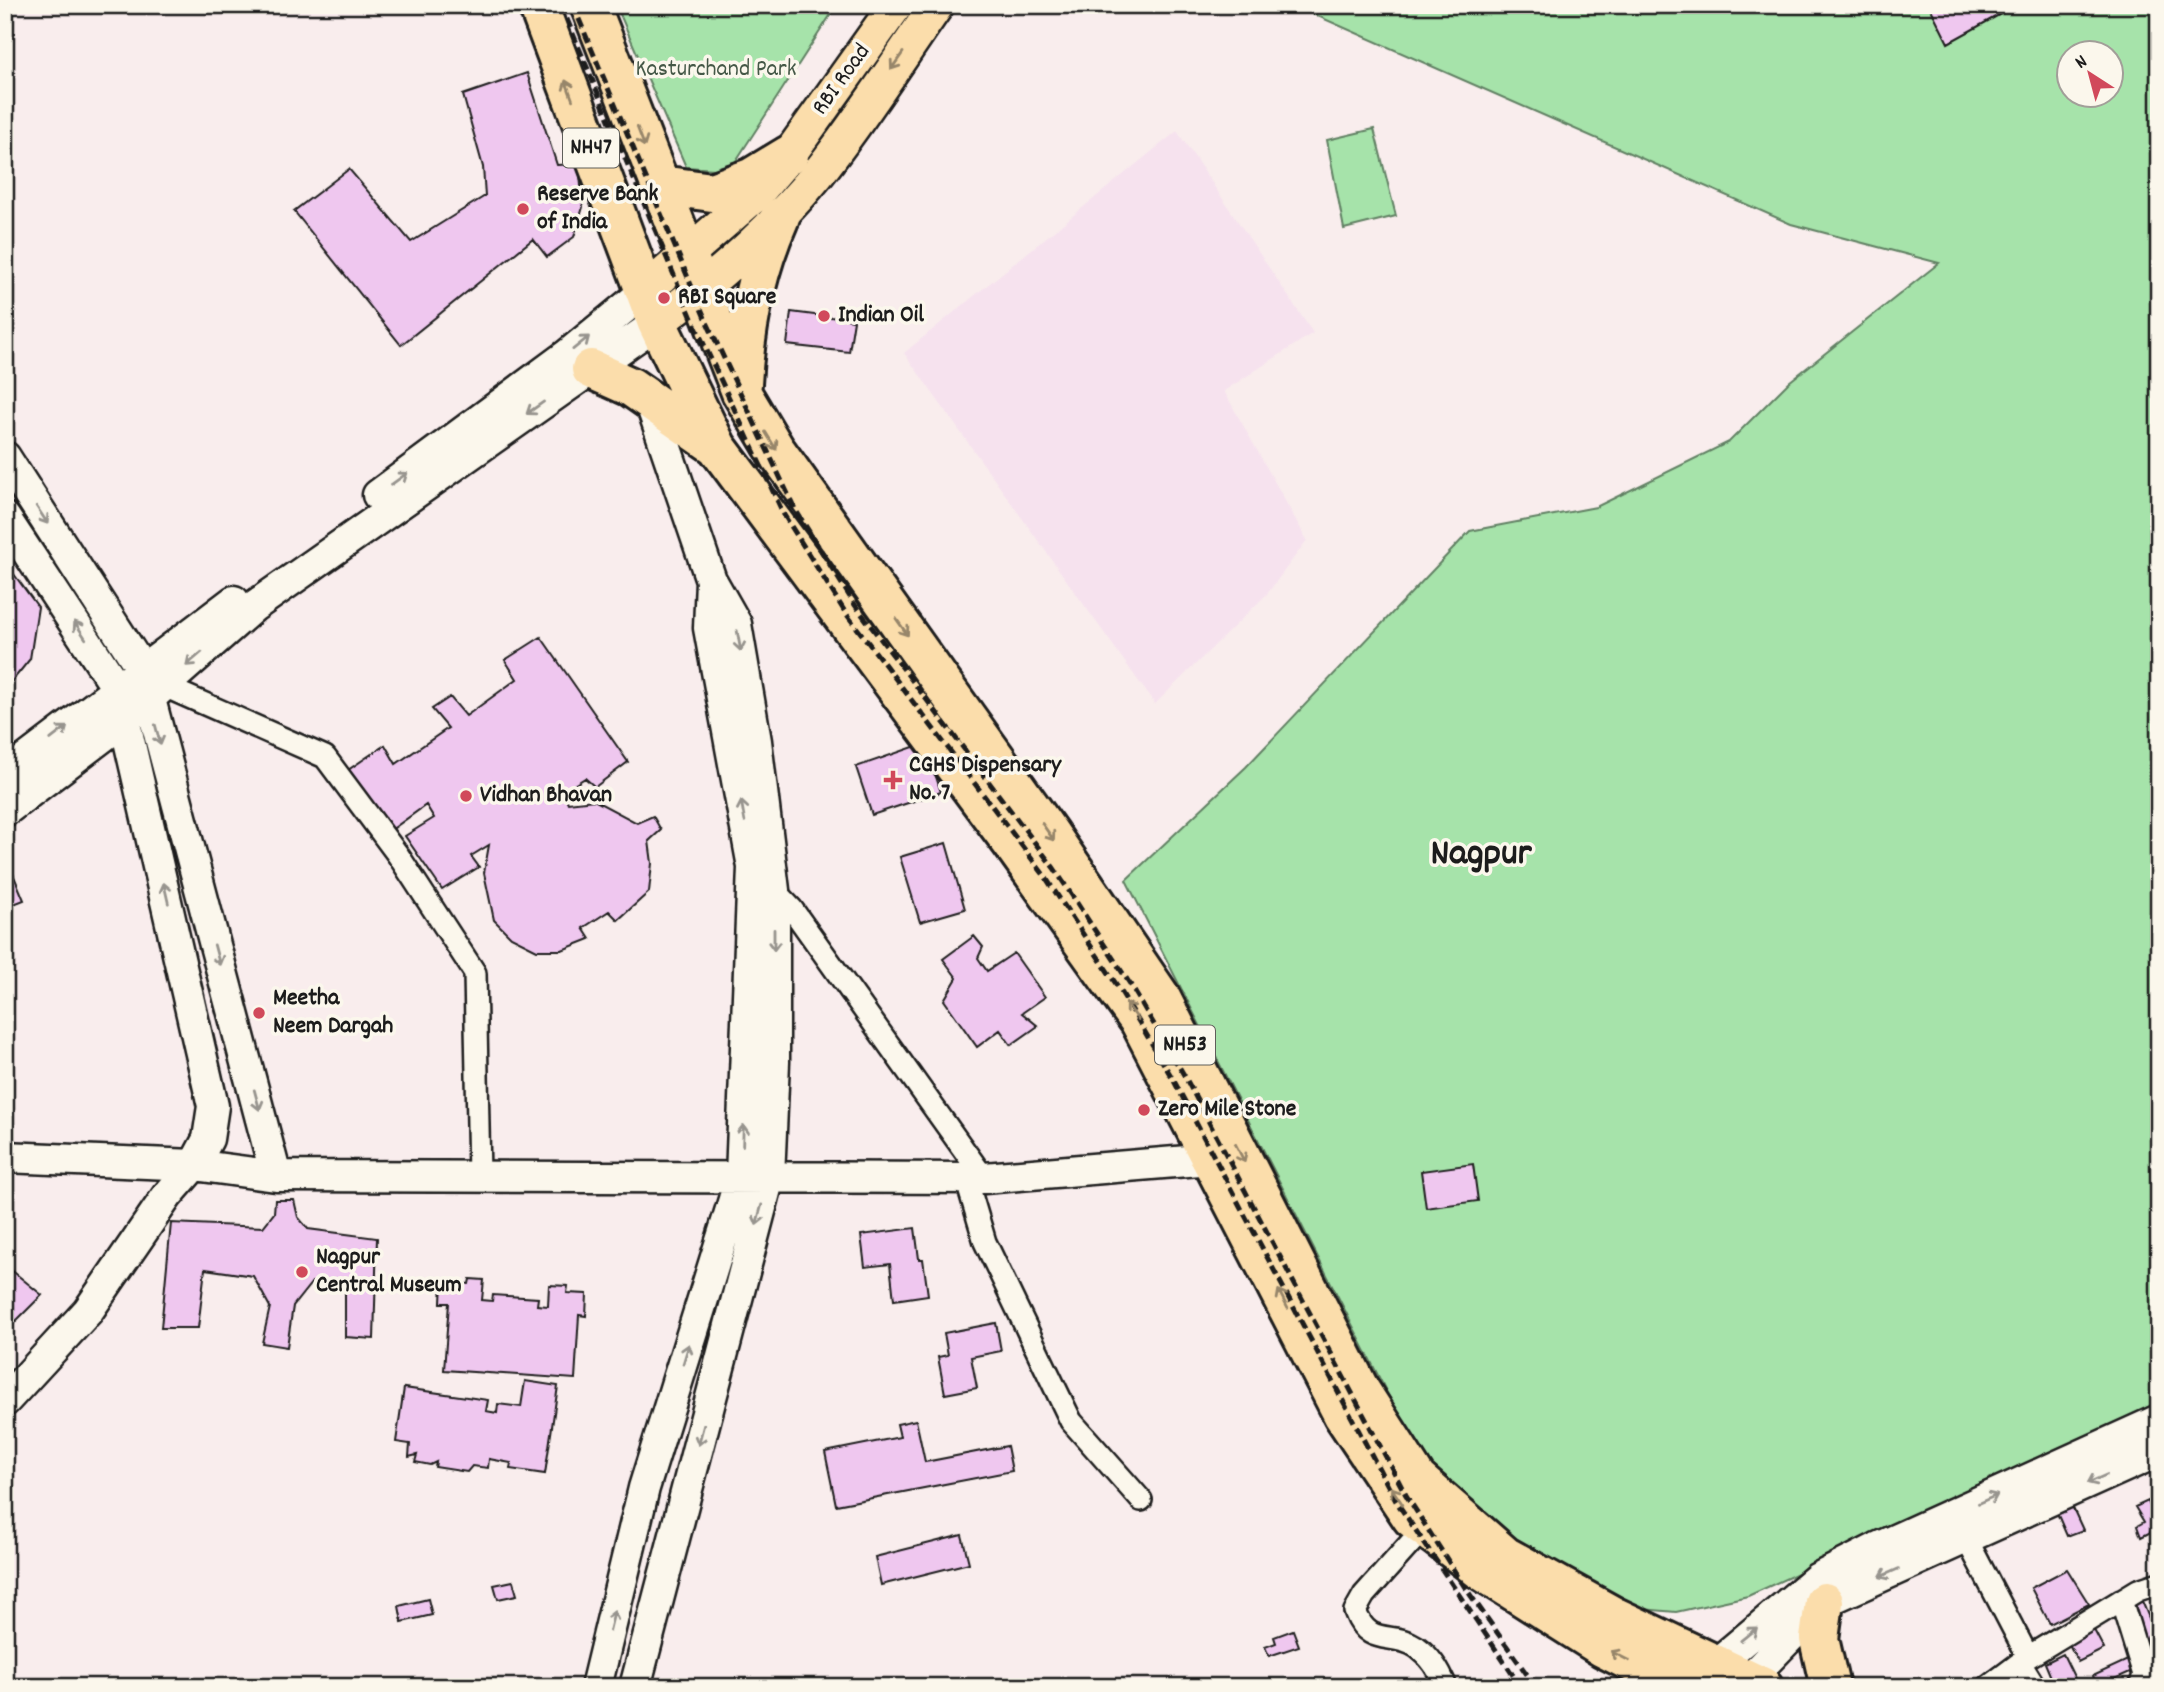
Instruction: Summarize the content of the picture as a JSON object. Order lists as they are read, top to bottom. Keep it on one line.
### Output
{"streets":{"highway":["NH47","NH53"],"main road":["RBI Road"]},"crossings":[["RBI Road","NH47"],["RBI Road","NH53"],["NH47","NH53"]],"districts":["Nagpur"],"parks":["Kasturchand Park"],"places":{"other":["Reserve Bank of India","RBI Square","Indian Oil","Vidhan Bhavan","Meetha Neem Dargah","Zero Mile Stone","Nagpur Central Museum"],"health":["CGHS Dispensary No. 7"]},"north":"top left"}
